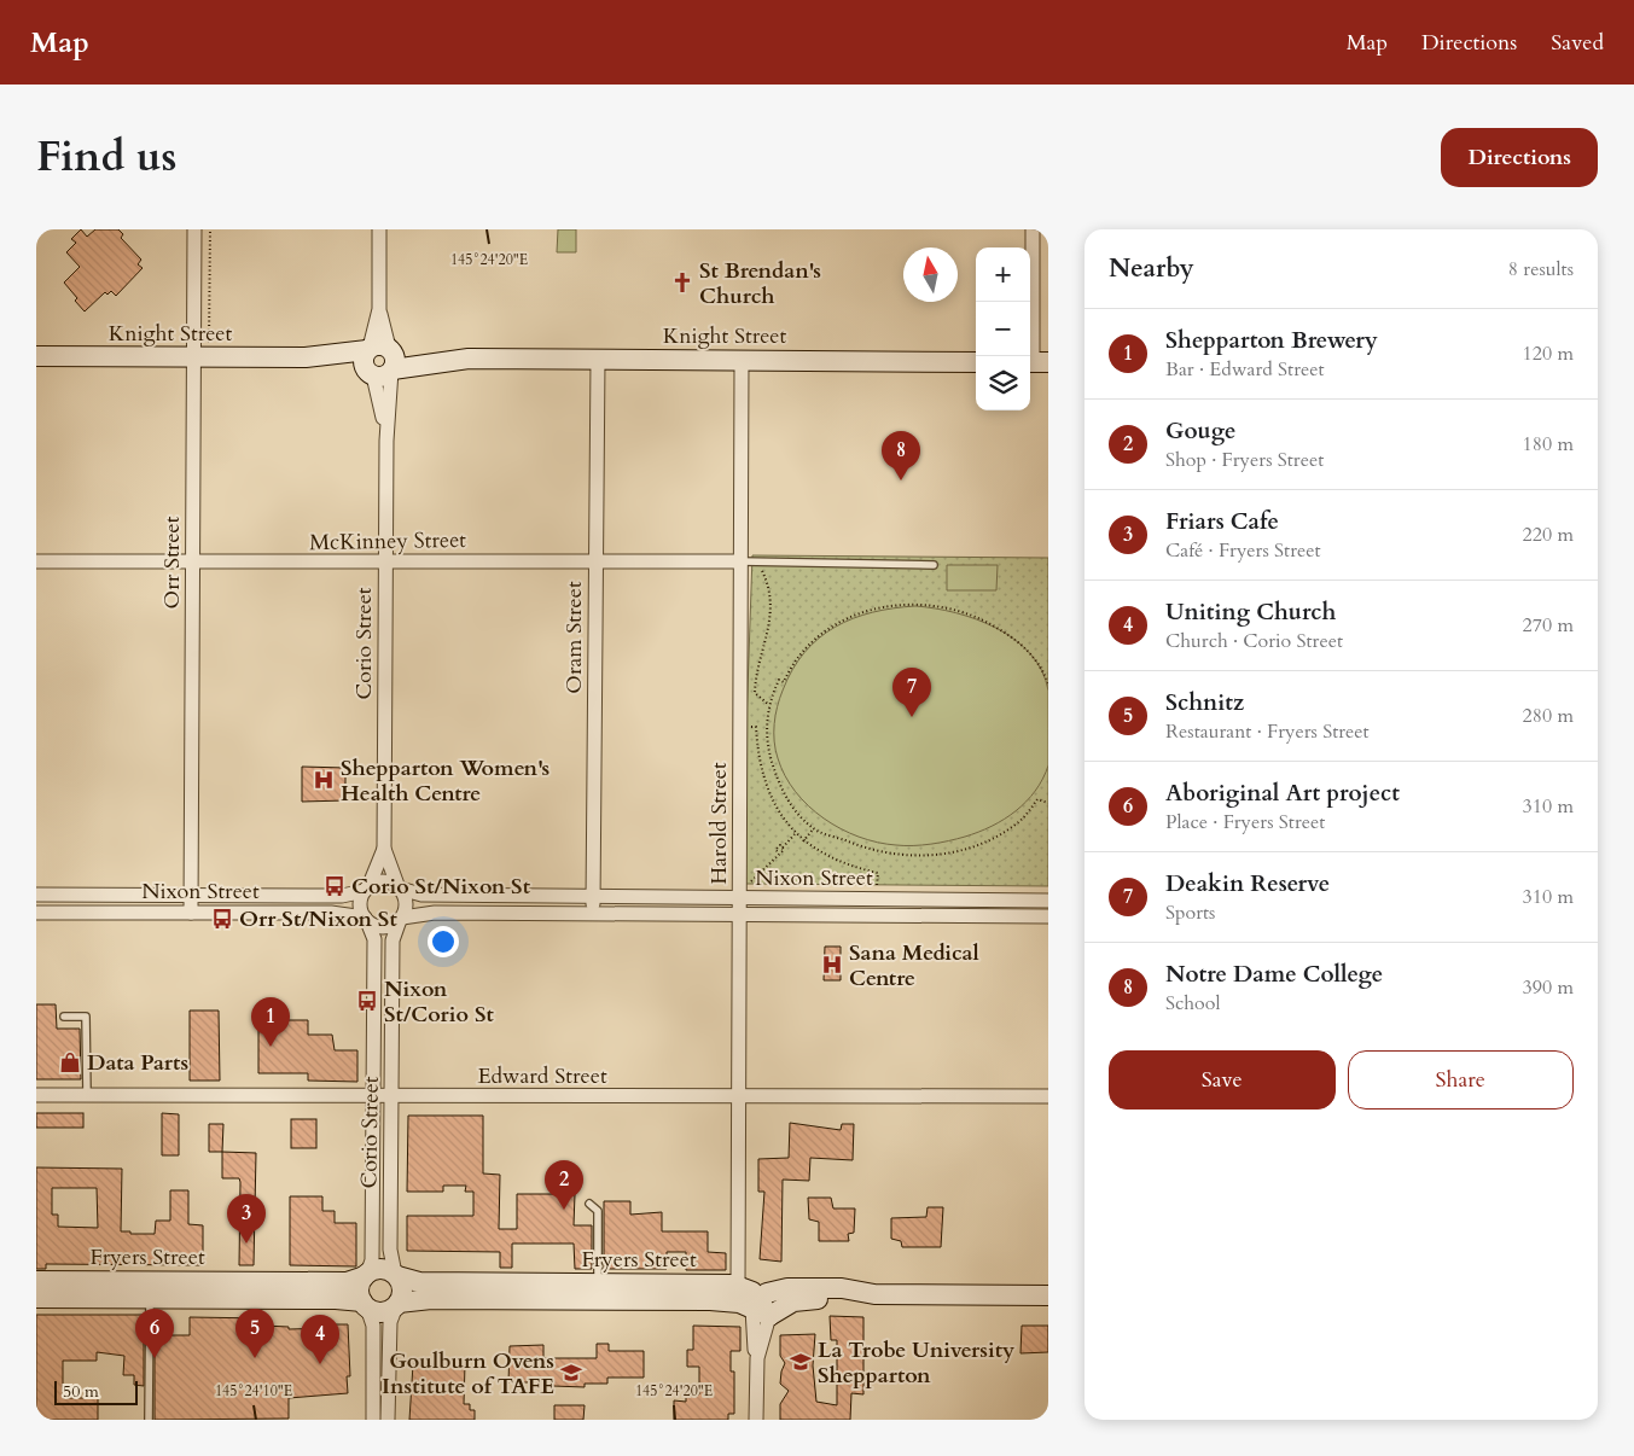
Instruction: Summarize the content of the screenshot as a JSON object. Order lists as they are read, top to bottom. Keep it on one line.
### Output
{"streets":{"street":["Knight Street","McKinney Street","Orr Street","Oram Street","Corio Street","Harold Street","Nixon Street","Edward Street","Fryers Street"]},"crossings":[["Knight Street","Orr Street"],["Knight Street","Oram Street"],["Knight Street","Corio Street"],["Knight Street","Harold Street"],["McKinney Street","Orr Street"],["McKinney Street","Oram Street"],["McKinney Street","Corio Street"],["McKinney Street","Harold Street"],["Orr Street","Nixon Street"],["Oram Street","Nixon Street"],["Corio Street","Nixon Street"],["Corio Street","Edward Street"],["Corio Street","Fryers Street"],["Harold Street","Nixon Street"],["Harold Street","Edward Street"],["Harold Street","Fryers Street"]],"places":{"church":["St Brendan's Church"],"hospital":["Shepparton Women's Health Centre","Sana Medical Centre"],"bus stop":["Corio St/Nixon St","Orr St/Nixon St","Nixon St/Corio St"],"shop":["Data Parts"],"school or university":["La Trobe University Shepparton","Goulburn Ovens Institute of TAFE"]},"scale_bar":"50 m","north":"top","page":{"header":"Map","nav":["Map","Directions","Saved"],"title":"Find us","buttons":["Directions",["Save","Share"]],"heading":["Nearby","8 results"],"map_buttons":["+","−"],"list":[{"mark":"1","name":"Shepparton Brewery","note":"Bar · Edward Street","value":"120 m"},{"mark":"2","name":"Gouge","note":"Shop · Fryers Street","value":"180 m"},{"mark":"3","name":"Friars Cafe","note":"Café · Fryers Street","value":"220 m"},{"mark":"4","name":"Uniting Church","note":"Church · Corio Street","value":"270 m"},{"mark":"5","name":"Schnitz","note":"Restaurant · Fryers Street","value":"280 m"},{"mark":"6","name":"Aboriginal Art project","note":"Place · Fryers Street","value":"310 m"},{"mark":"7","name":"Deakin Reserve","note":"Sports","value":"310 m"},{"mark":"8","name":"Notre Dame College","note":"School","value":"390 m"}],"pins":["8","7","1","2","3","5","6","4"],"scale":"50 m"},"coordinates":["145°24'20\"E","145°24'10\"E"]}
